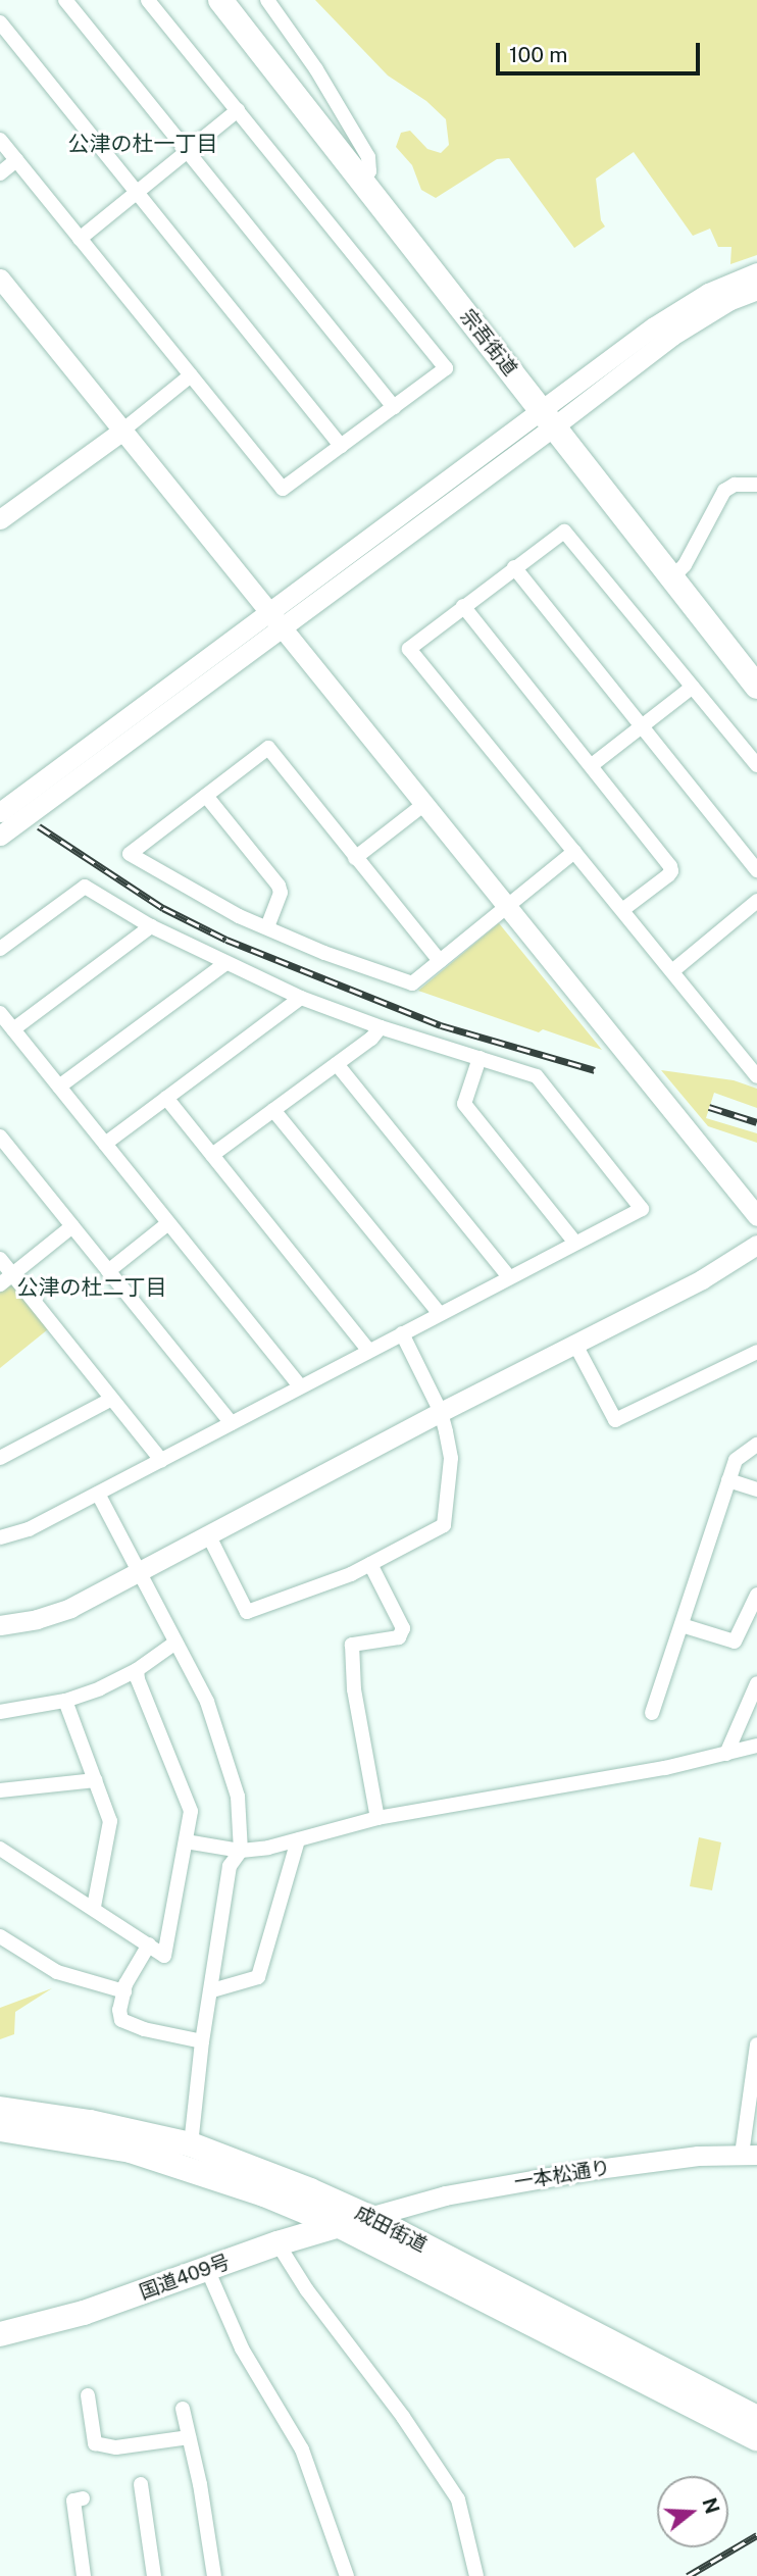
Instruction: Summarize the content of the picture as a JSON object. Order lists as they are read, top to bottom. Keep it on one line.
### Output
{"streets":{"highway":["宗吾街道","成田街道","国道409号"],"street":["一本松通り"]},"crossings":[["一本松通り","成田街道"],["一本松通り","国道409号"],["成田街道","国道409号"]],"districts":["公津の杜一丁目","公津の杜二丁目"],"scale_bar":"100 m","north":"right"}
